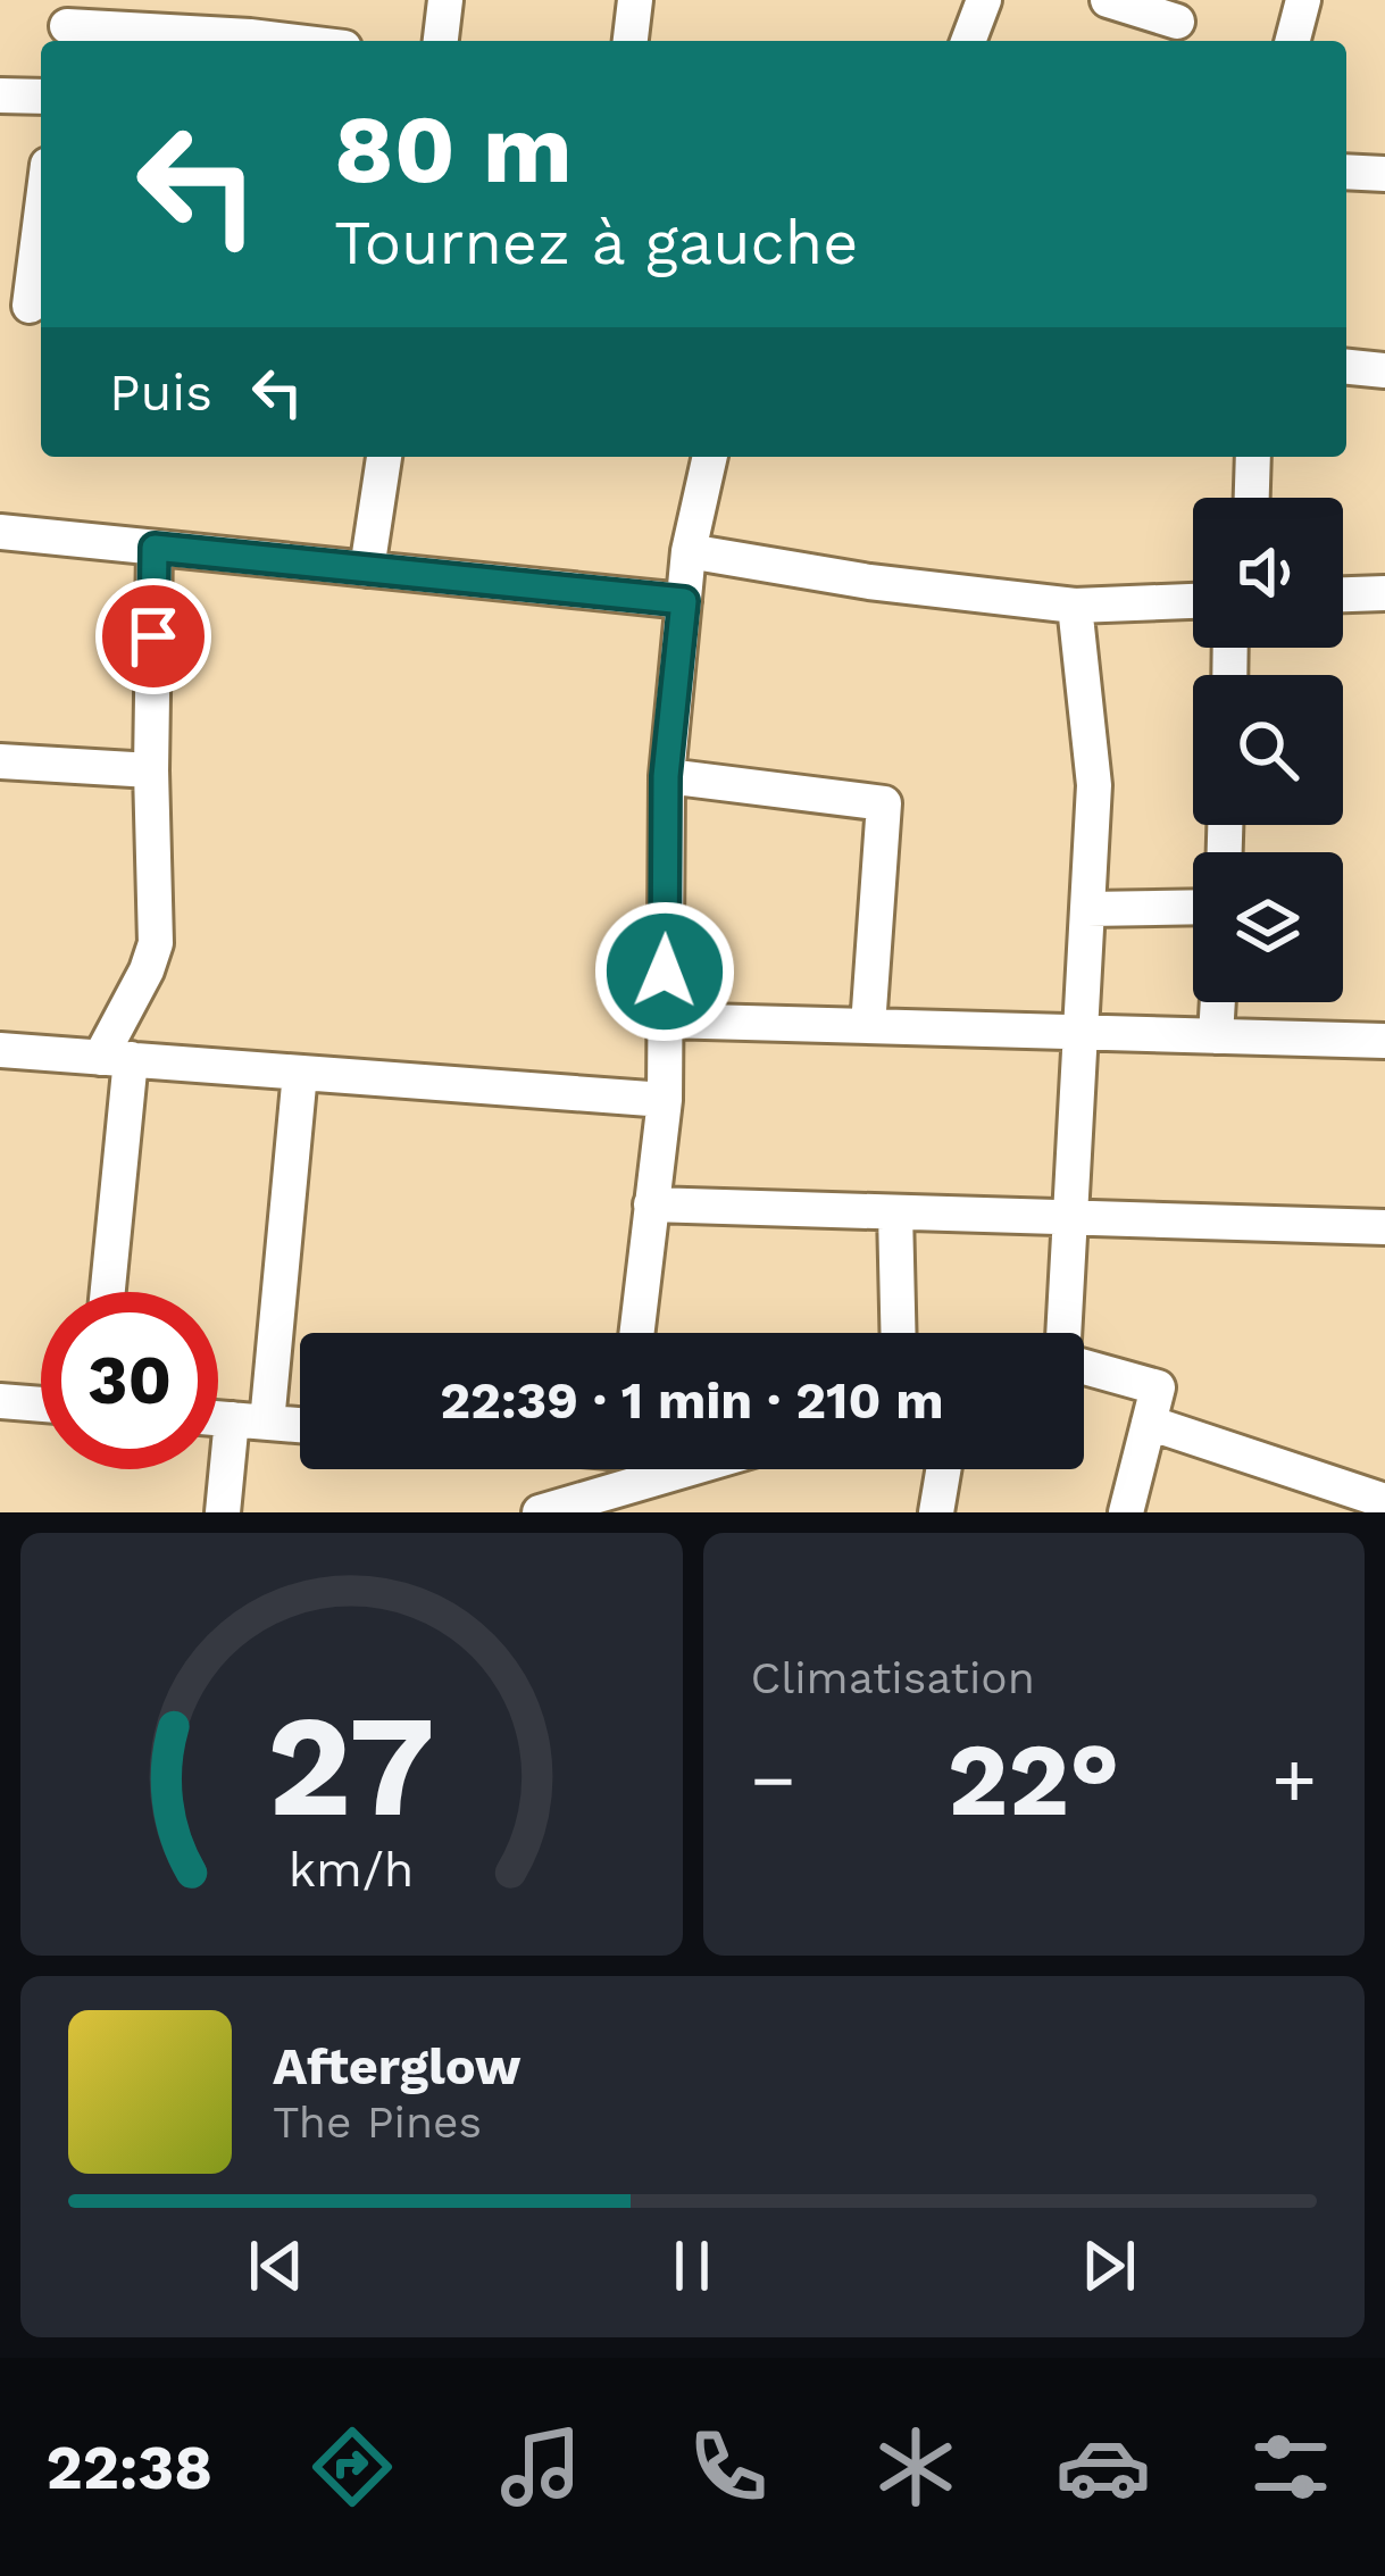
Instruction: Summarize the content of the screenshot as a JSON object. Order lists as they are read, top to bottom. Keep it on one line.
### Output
{"page":{"turn":["80 m","Tournez à gauche"],"then":"Puis","limit":"30","trip":"22:39 · 1 min · 210 m","tile":"Climatisation","heat":["−","22°","+"],"song":["Afterglow","The Pines"],"tabs":"22:38","gauge":["27","km/h"]}}
